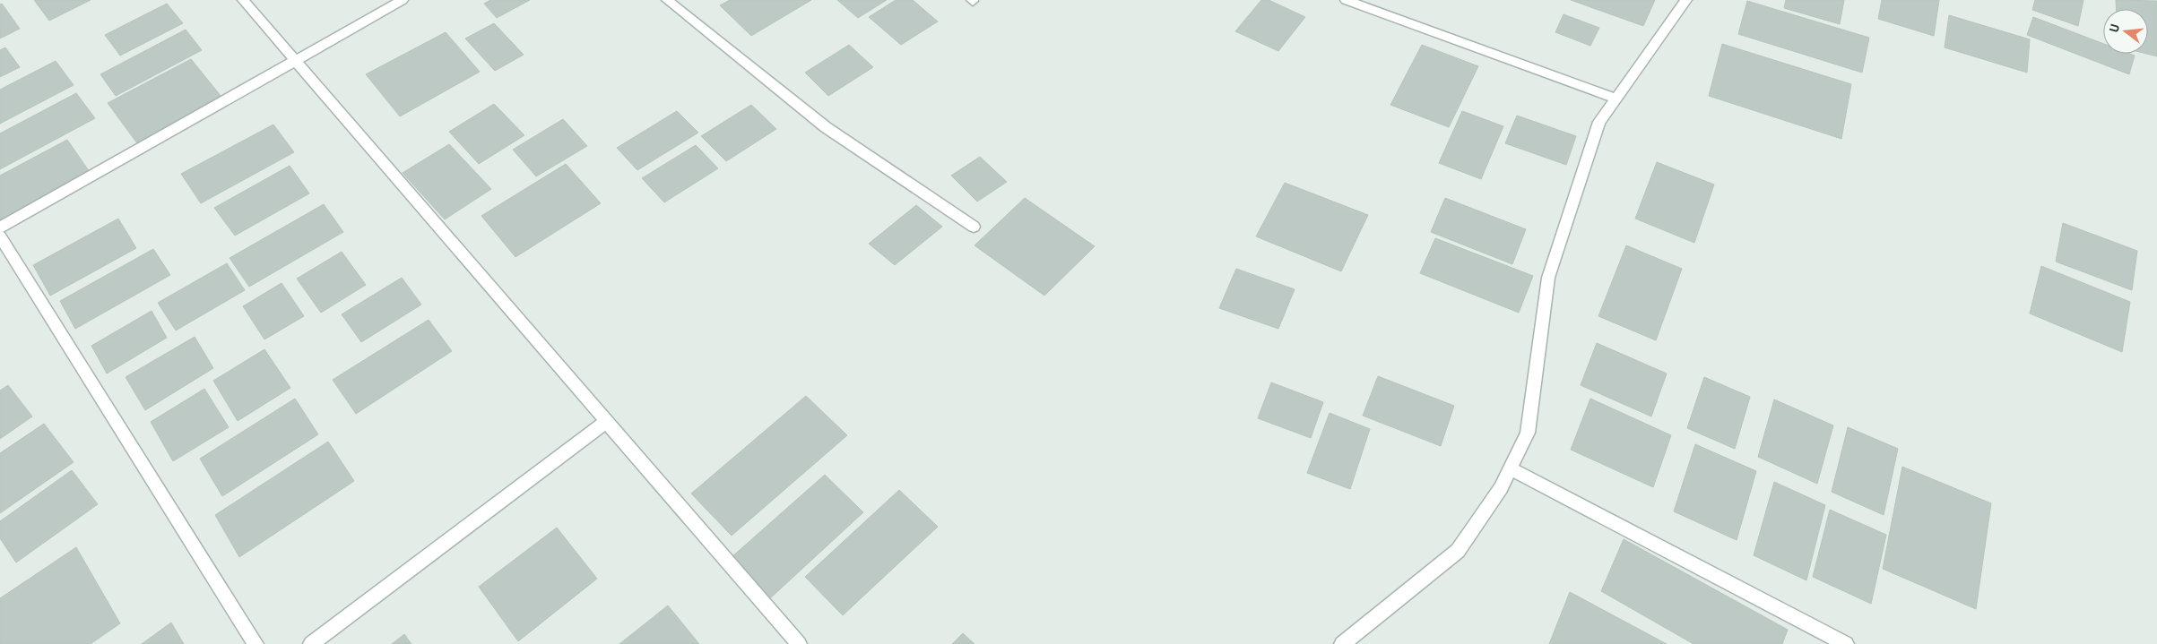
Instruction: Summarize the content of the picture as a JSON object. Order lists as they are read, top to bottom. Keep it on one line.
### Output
{"north":"left"}
